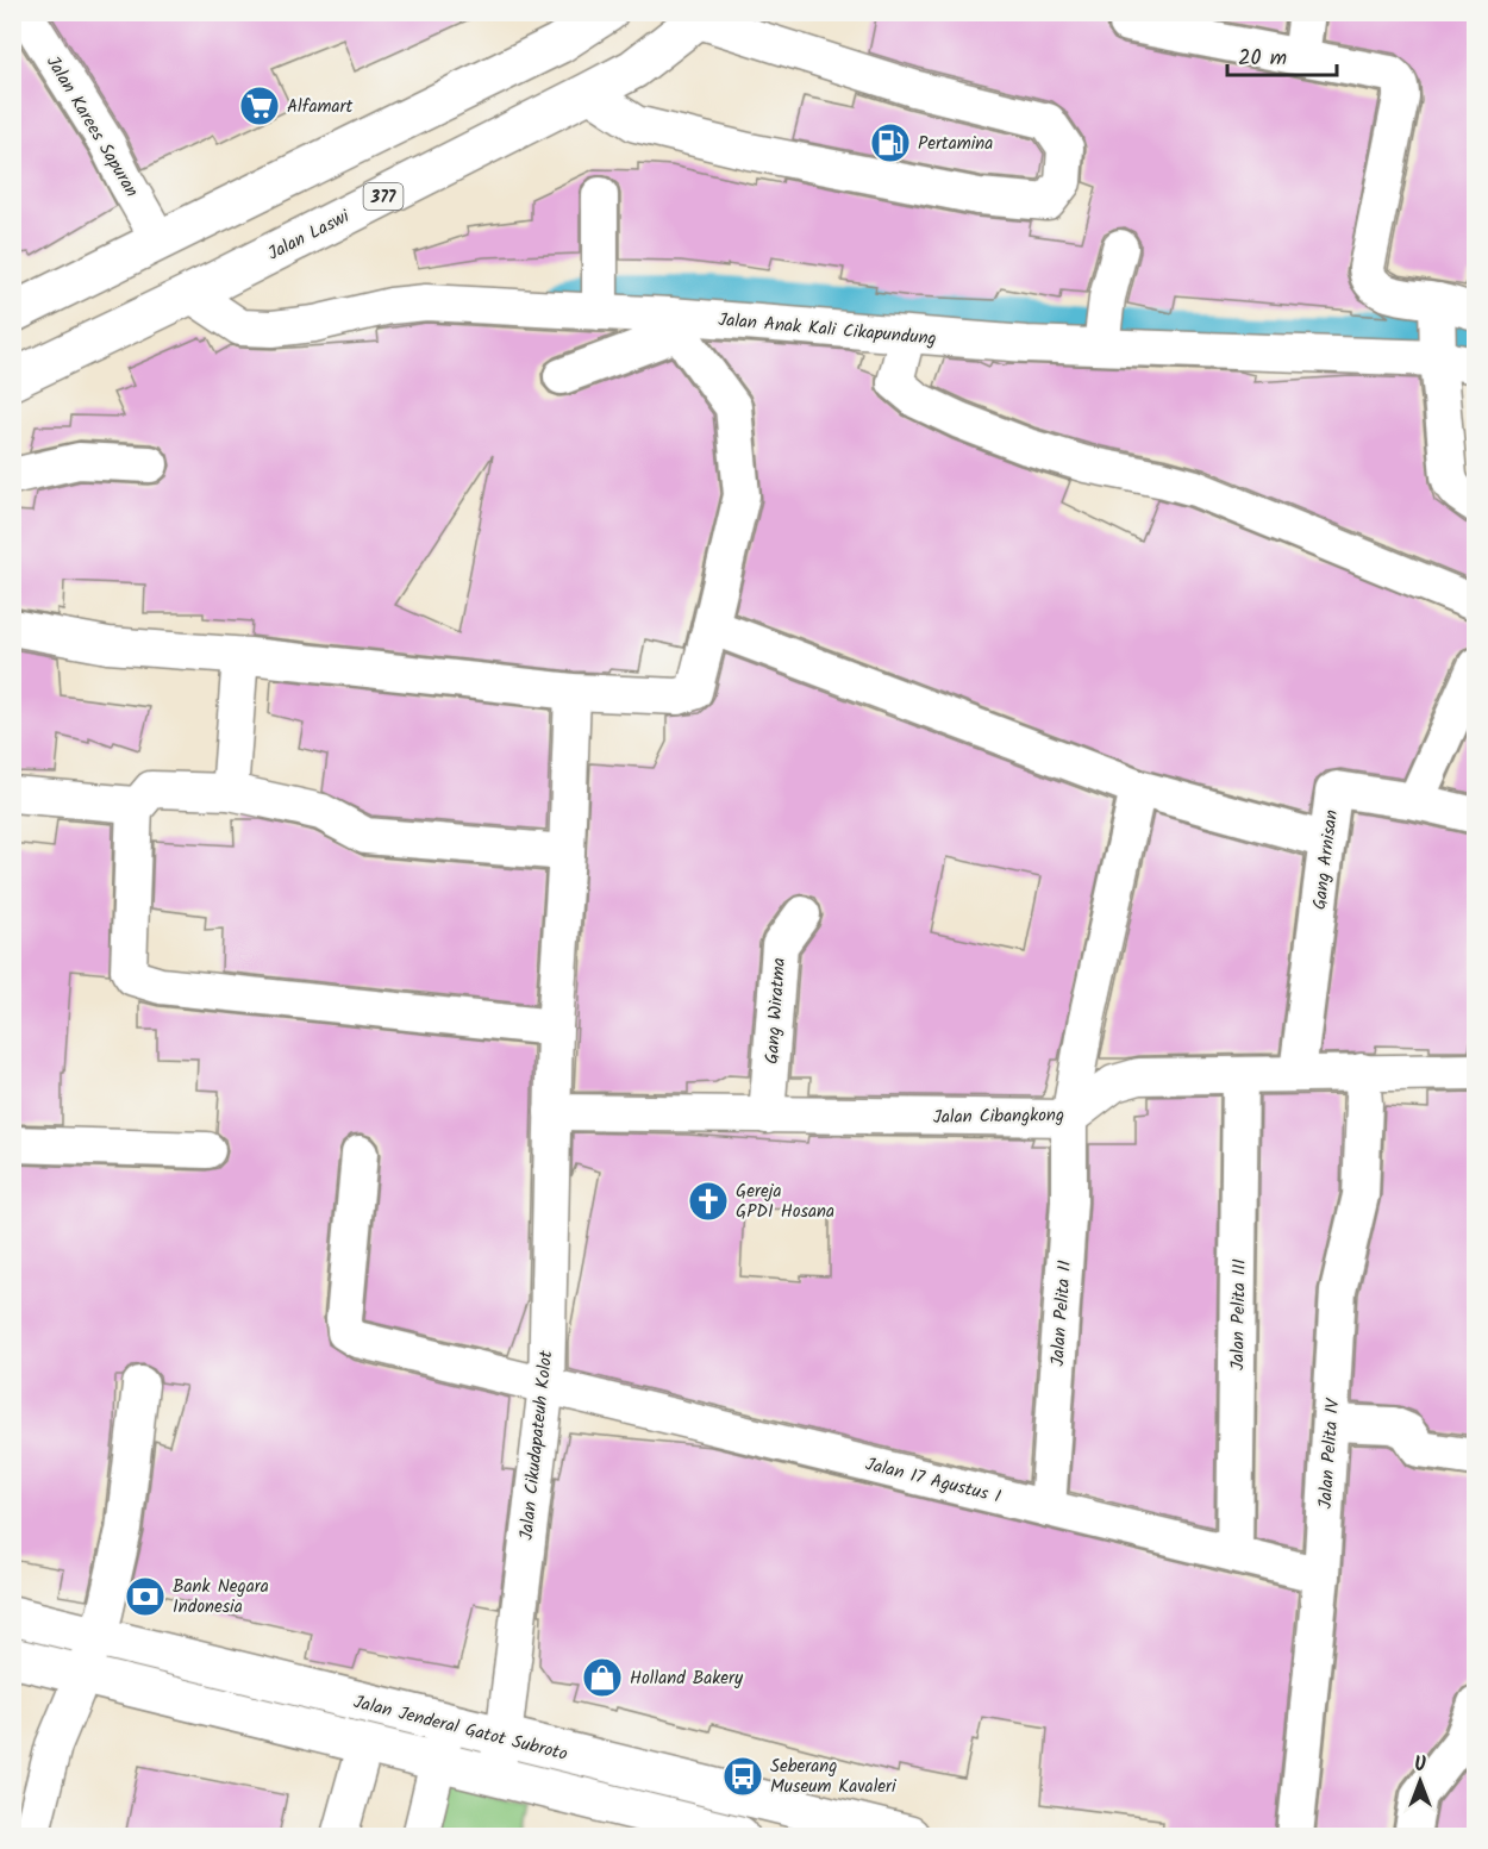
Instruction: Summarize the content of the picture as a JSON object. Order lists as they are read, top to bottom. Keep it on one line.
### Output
{"streets":{"main road":["377","Jalan Laswi","Jalan Jenderal Gatot Subroto"],"street":["Jalan Karees Sapuran","Jalan Anak Kali Cikapundung","Gang Arnisan","Gang Wiratma","Jalan Cibangkong","Jalan Pelita II","Jalan Pelita III","Jalan Cikudapateuh Kolot","Jalan Pelita IV","Jalan 17 Agustus I"]},"crossings":[["Jalan Laswi","Jalan Anak Kali Cikapundung"],["Gang Arnisan","Jalan Cibangkong"],["Gang Wiratma","Jalan Cibangkong"],["Jalan Cibangkong","Jalan Pelita II"],["Jalan Cibangkong","Jalan Pelita III"],["Jalan Cibangkong","Jalan Cikudapateuh Kolot"],["Jalan Cibangkong","Jalan Pelita IV"],["Jalan Pelita II","Jalan 17 Agustus I"],["Jalan Pelita III","Jalan 17 Agustus I"],["Jalan Cikudapateuh Kolot","Jalan 17 Agustus I"],["Jalan Cikudapateuh Kolot","Jalan Jenderal Gatot Subroto"],["Jalan Pelita IV","Jalan 17 Agustus I"]],"places":{"supermarket":["Alfamart"],"fuel station":["Pertamina"],"church":["Gereja GPDI Hosana"],"bank":["Bank Negara Indonesia"],"shop":["Holland Bakery"],"bus stop":["Seberang Museum Kavaleri"]},"scale_bar":"20 m","north":"top"}
